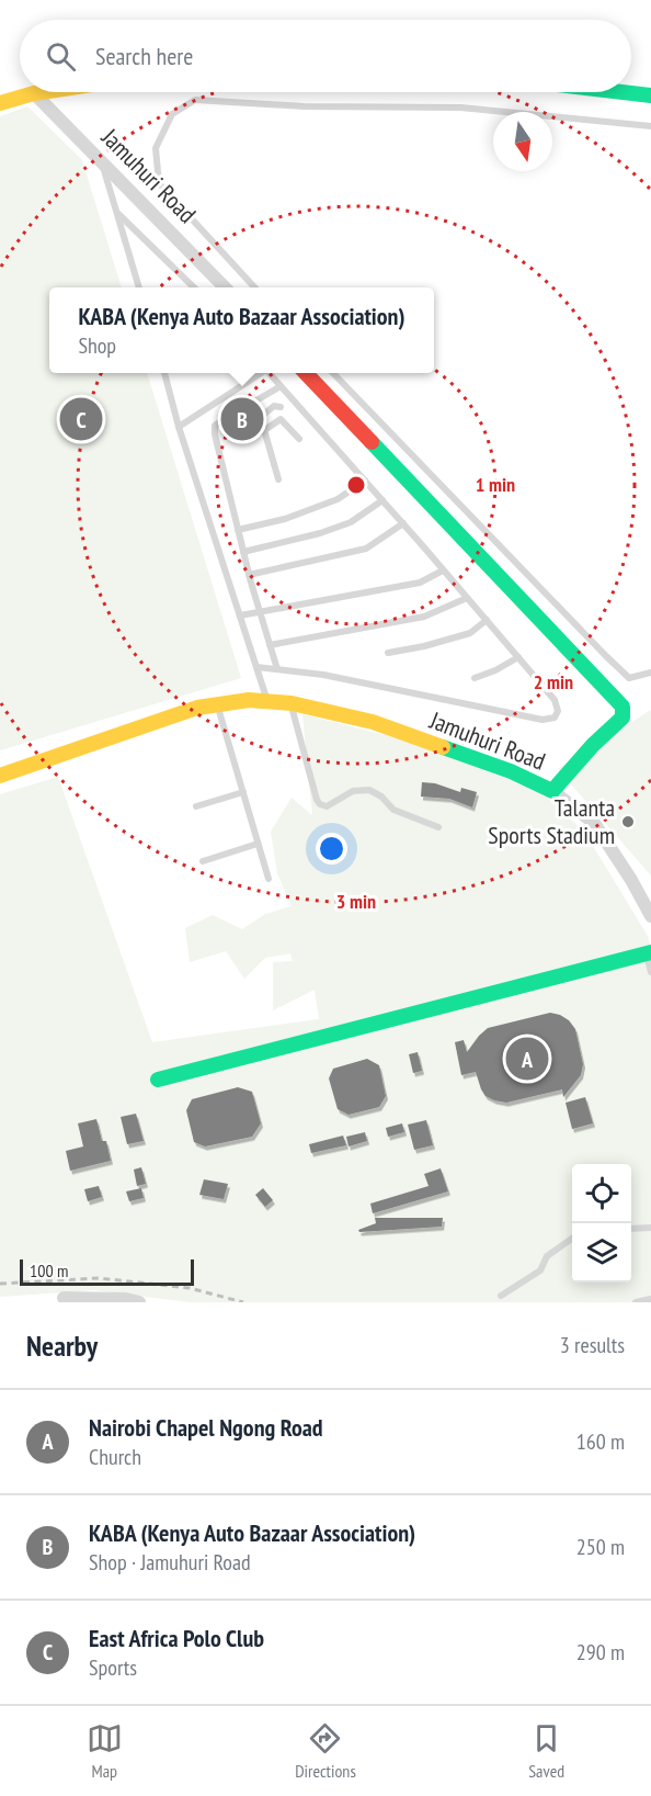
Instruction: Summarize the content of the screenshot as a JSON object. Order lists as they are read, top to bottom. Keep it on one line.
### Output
{"streets":{"street":["Jamuhuri Road"]},"places":["Talanta Sports Stadium"],"scale_bar":"100 m","north":"bottom","page":{"search":"Search here","popup":["KABA (Kenya Auto Bazaar Association)","Shop"],"pins":["B","C","A"],"scale":"100 m","heading":["Nearby","3 results"],"list":[{"mark":"A","name":"Nairobi Chapel Ngong Road","note":"Church","value":"160 m"},{"mark":"B","name":"KABA (Kenya Auto Bazaar Association)","note":"Shop · Jamuhuri Road","value":"250 m"},{"mark":"C","name":"East Africa Polo Club","note":"Sports","value":"290 m"}],"nav":["Map","Directions","Saved"]},"rings":["1 min","2 min","3 min"]}
